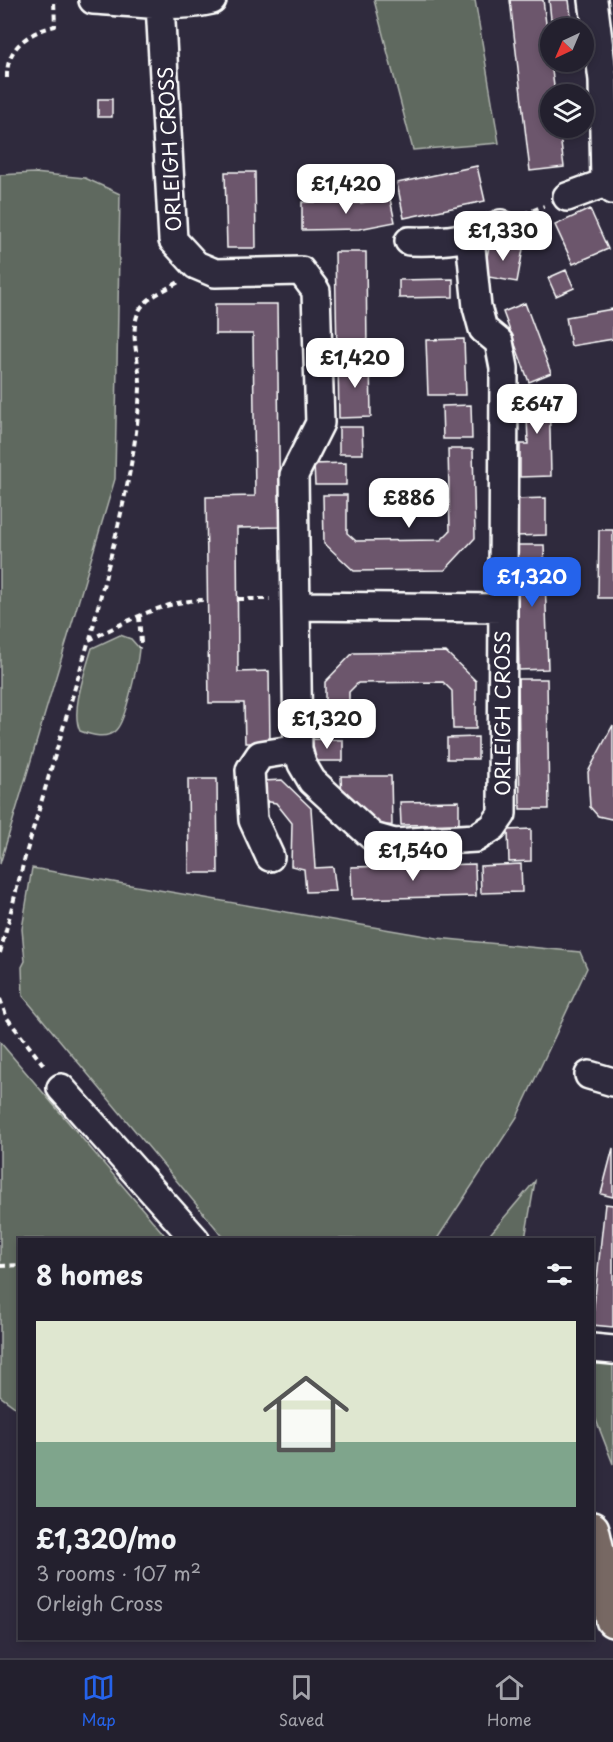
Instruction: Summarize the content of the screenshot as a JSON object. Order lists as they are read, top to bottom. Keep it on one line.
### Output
{"streets":{"street":["ORLEIGH CROSS"]},"north":"bottom left","page":{"price":["£1,420","£1,330","£1,420","£647","£886","£1,320","£1,320","£1,540"],"heading":"8 homes","list":[{"name":"£1,320/mo","note":"3 rooms · 107 m² · Orleigh Cross"}],"tabs":["Map","Saved","Home"]}}
